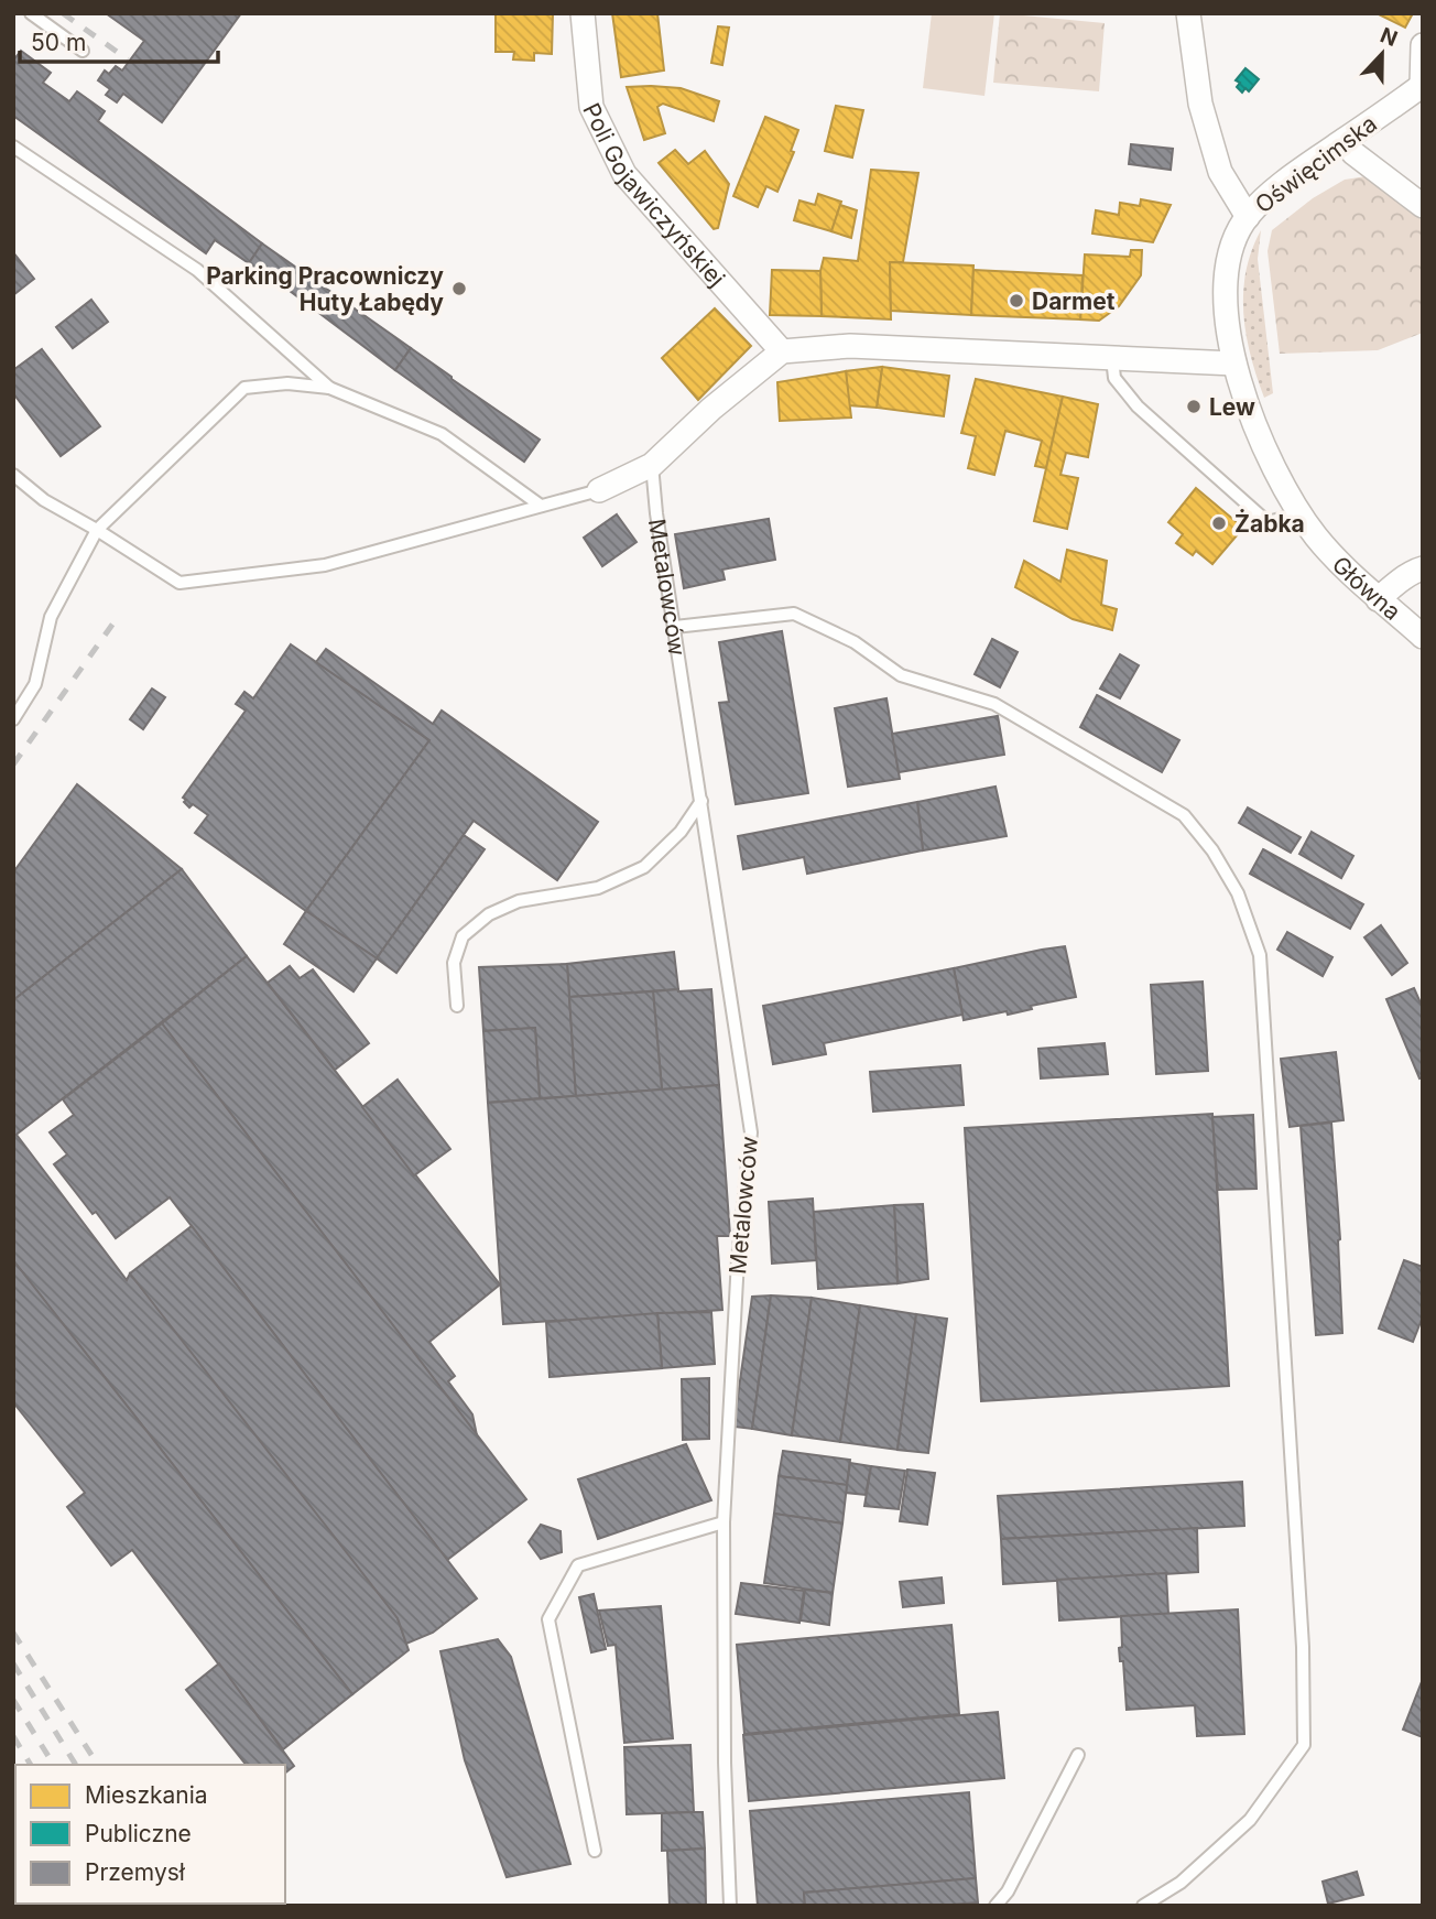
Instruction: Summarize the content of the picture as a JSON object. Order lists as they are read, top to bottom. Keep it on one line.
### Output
{"streets":{"street":["Oświęcimska","Poli Gojawiczyńskiej","Główna"],"lane":["Metalowców"]},"crossings":[["Oświęcimska","Główna"]],"places":["Parking Pracowniczy Huty Łabędy","Darmet","Lew","Żabka"],"legend":["Mieszkania","Publiczne","Przemysł"],"scale_bar":"50 m","north":"top"}
